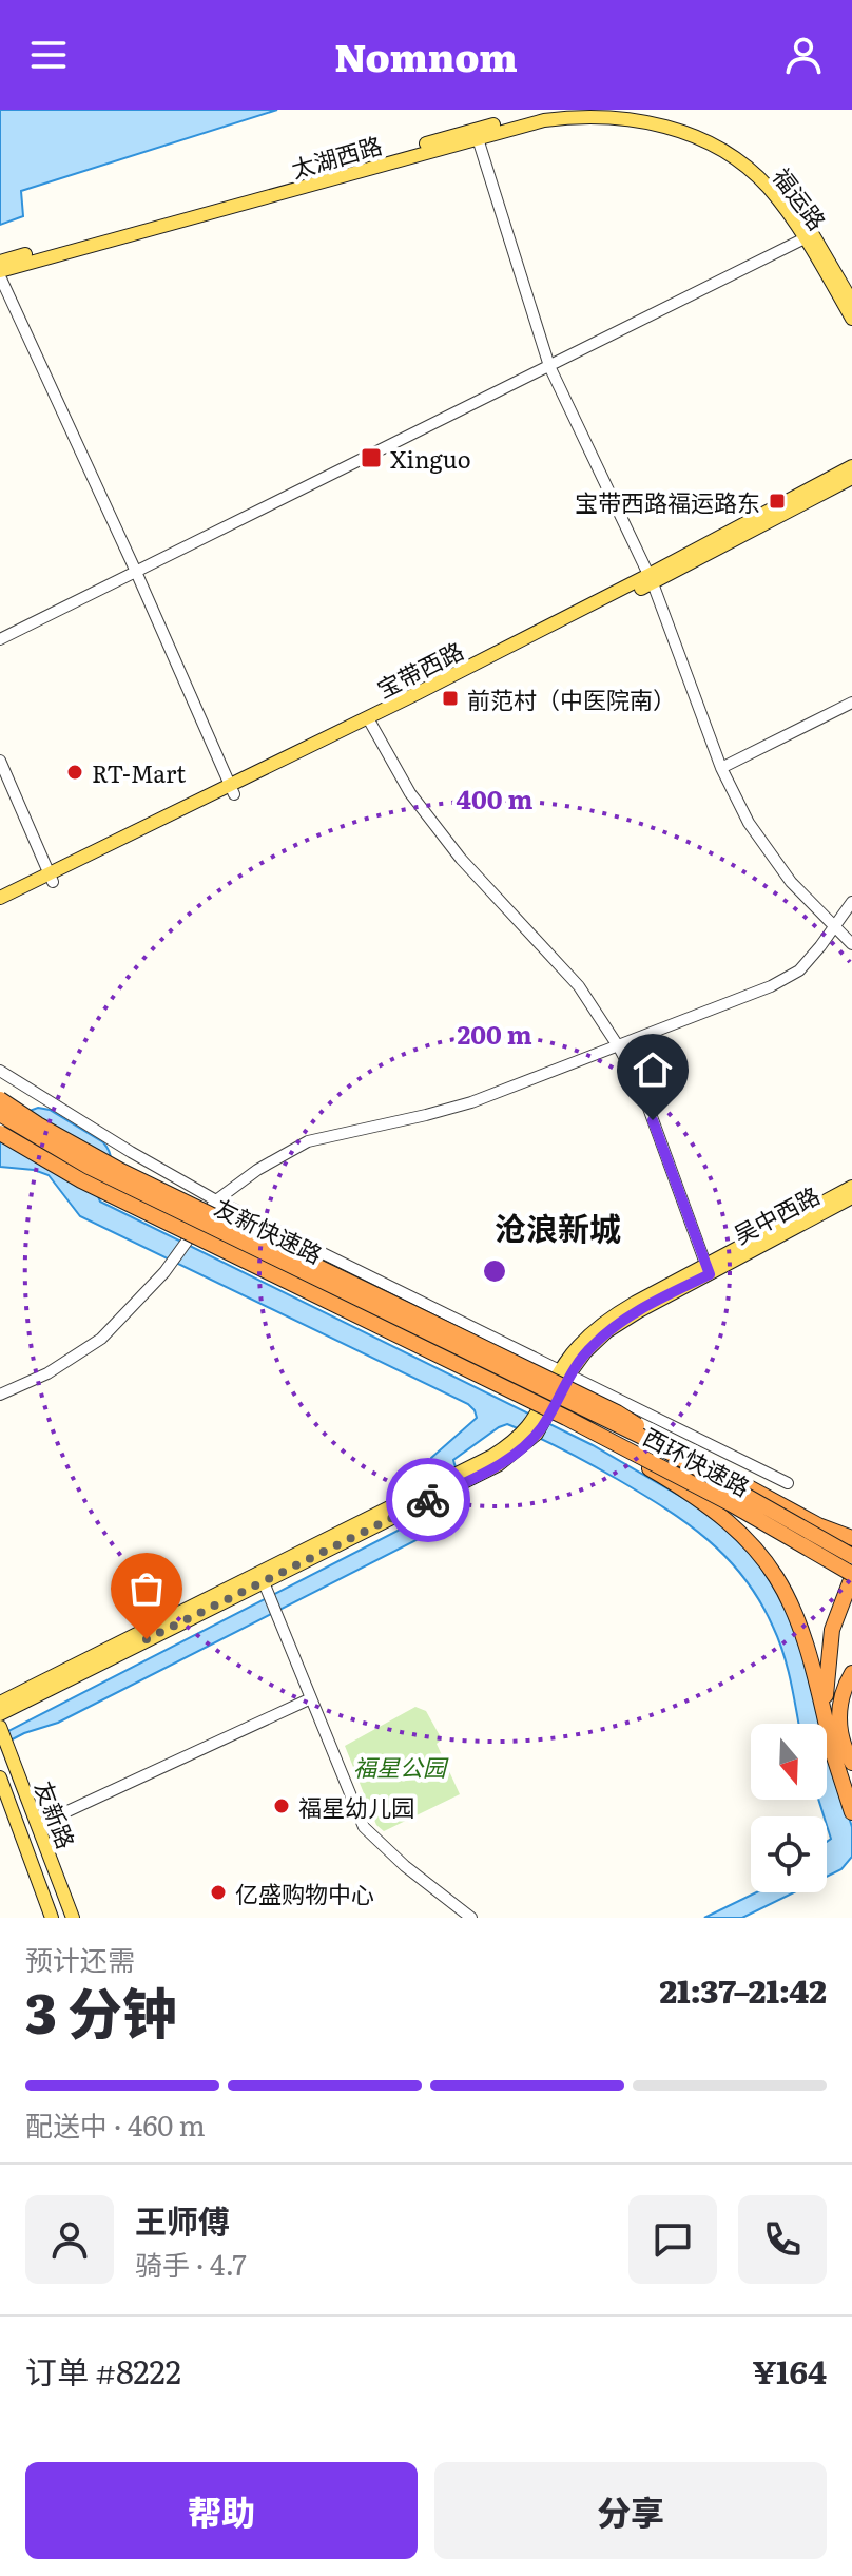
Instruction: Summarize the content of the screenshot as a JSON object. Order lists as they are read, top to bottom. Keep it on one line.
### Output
{"streets":{"highway":["友新快速路","西环快速路"],"main road":["太湖西路","福运路","宝带西路","吴中西路","友新路"]},"crossings":[["太湖西路","福运路"],["友新快速路","西环快速路"]],"districts":["沧浪新城"],"parks":["福星公园"],"places":{"transit":["Xinguo","宝带西路福运路东","前范村（中医院南）"],"other":["RT-Mart","福星幼儿园","亿盛购物中心"]},"north":"bottom","page":{"header":"Nomnom","heading":["3 分钟","预计还需","21:37–21:42"],"panel":["王师傅","骑手 · 4.7","订单 #8222","¥164"],"bar":"配送中 · 460 m","buttons":["帮助","分享"]},"rings":["400 m","200 m"]}
